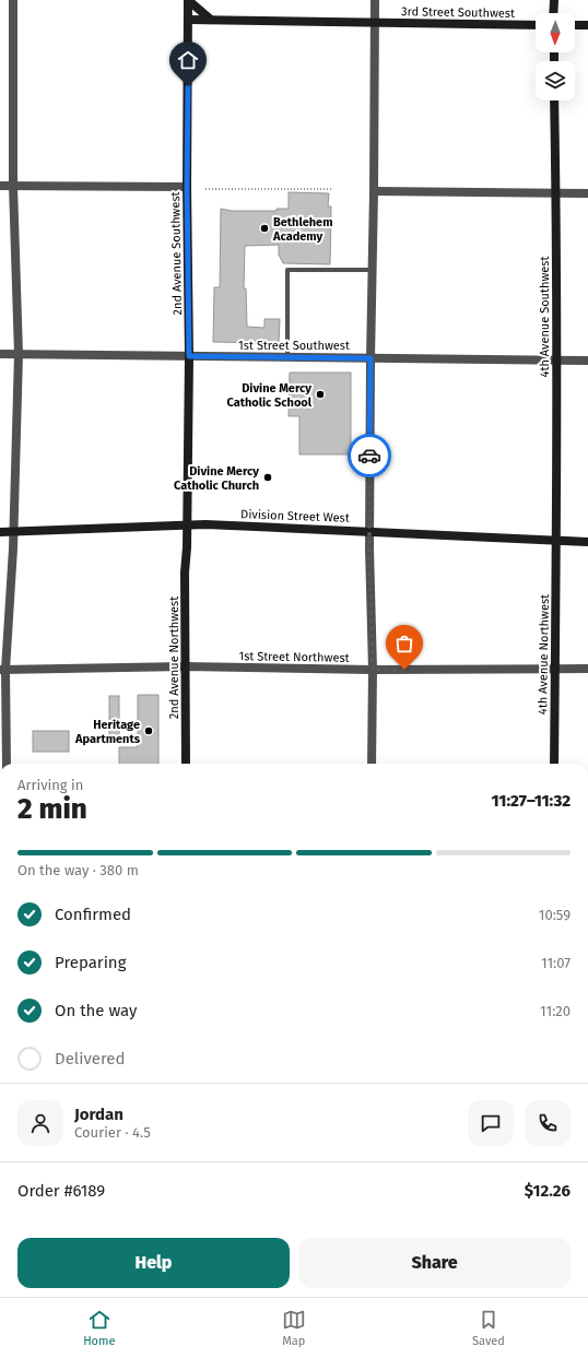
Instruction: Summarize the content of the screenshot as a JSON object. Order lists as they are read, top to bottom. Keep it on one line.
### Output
{"streets":{"street":["3rd Street Southwest","2nd Avenue Southwest","4th Avenue Southwest","1st Street Southwest","Division Street West","4th Avenue Northwest","1st Street Northwest","2nd Avenue Northwest"]},"crossings":[["3rd Street Southwest","2nd Avenue Southwest"],["2nd Avenue Southwest","1st Street Southwest"],["2nd Avenue Southwest","2nd Avenue Northwest"],["4th Avenue Southwest","1st Street Southwest"],["4th Avenue Southwest","Division Street West"],["4th Avenue Southwest","4th Avenue Northwest"],["Division Street West","4th Avenue Northwest"],["4th Avenue Northwest","1st Street Northwest"],["1st Street Northwest","2nd Avenue Northwest"]],"places":["Bethlehem Academy","Divine Mercy Catholic School","Divine Mercy Catholic Church","Heritage Apartments"],"north":"bottom","page":{"heading":["2 min","Arriving in","11:27–11:32"],"panel":["Jordan","Courier · 4.5","Order #6189","$12.26"],"bar":"On the way · 380 m","list":[["Confirmed","10:59"],["Preparing","11:07"],["On the way","11:20"],"Delivered"],"buttons":["Help","Share"],"tabs":["Home","Map","Saved"]}}
